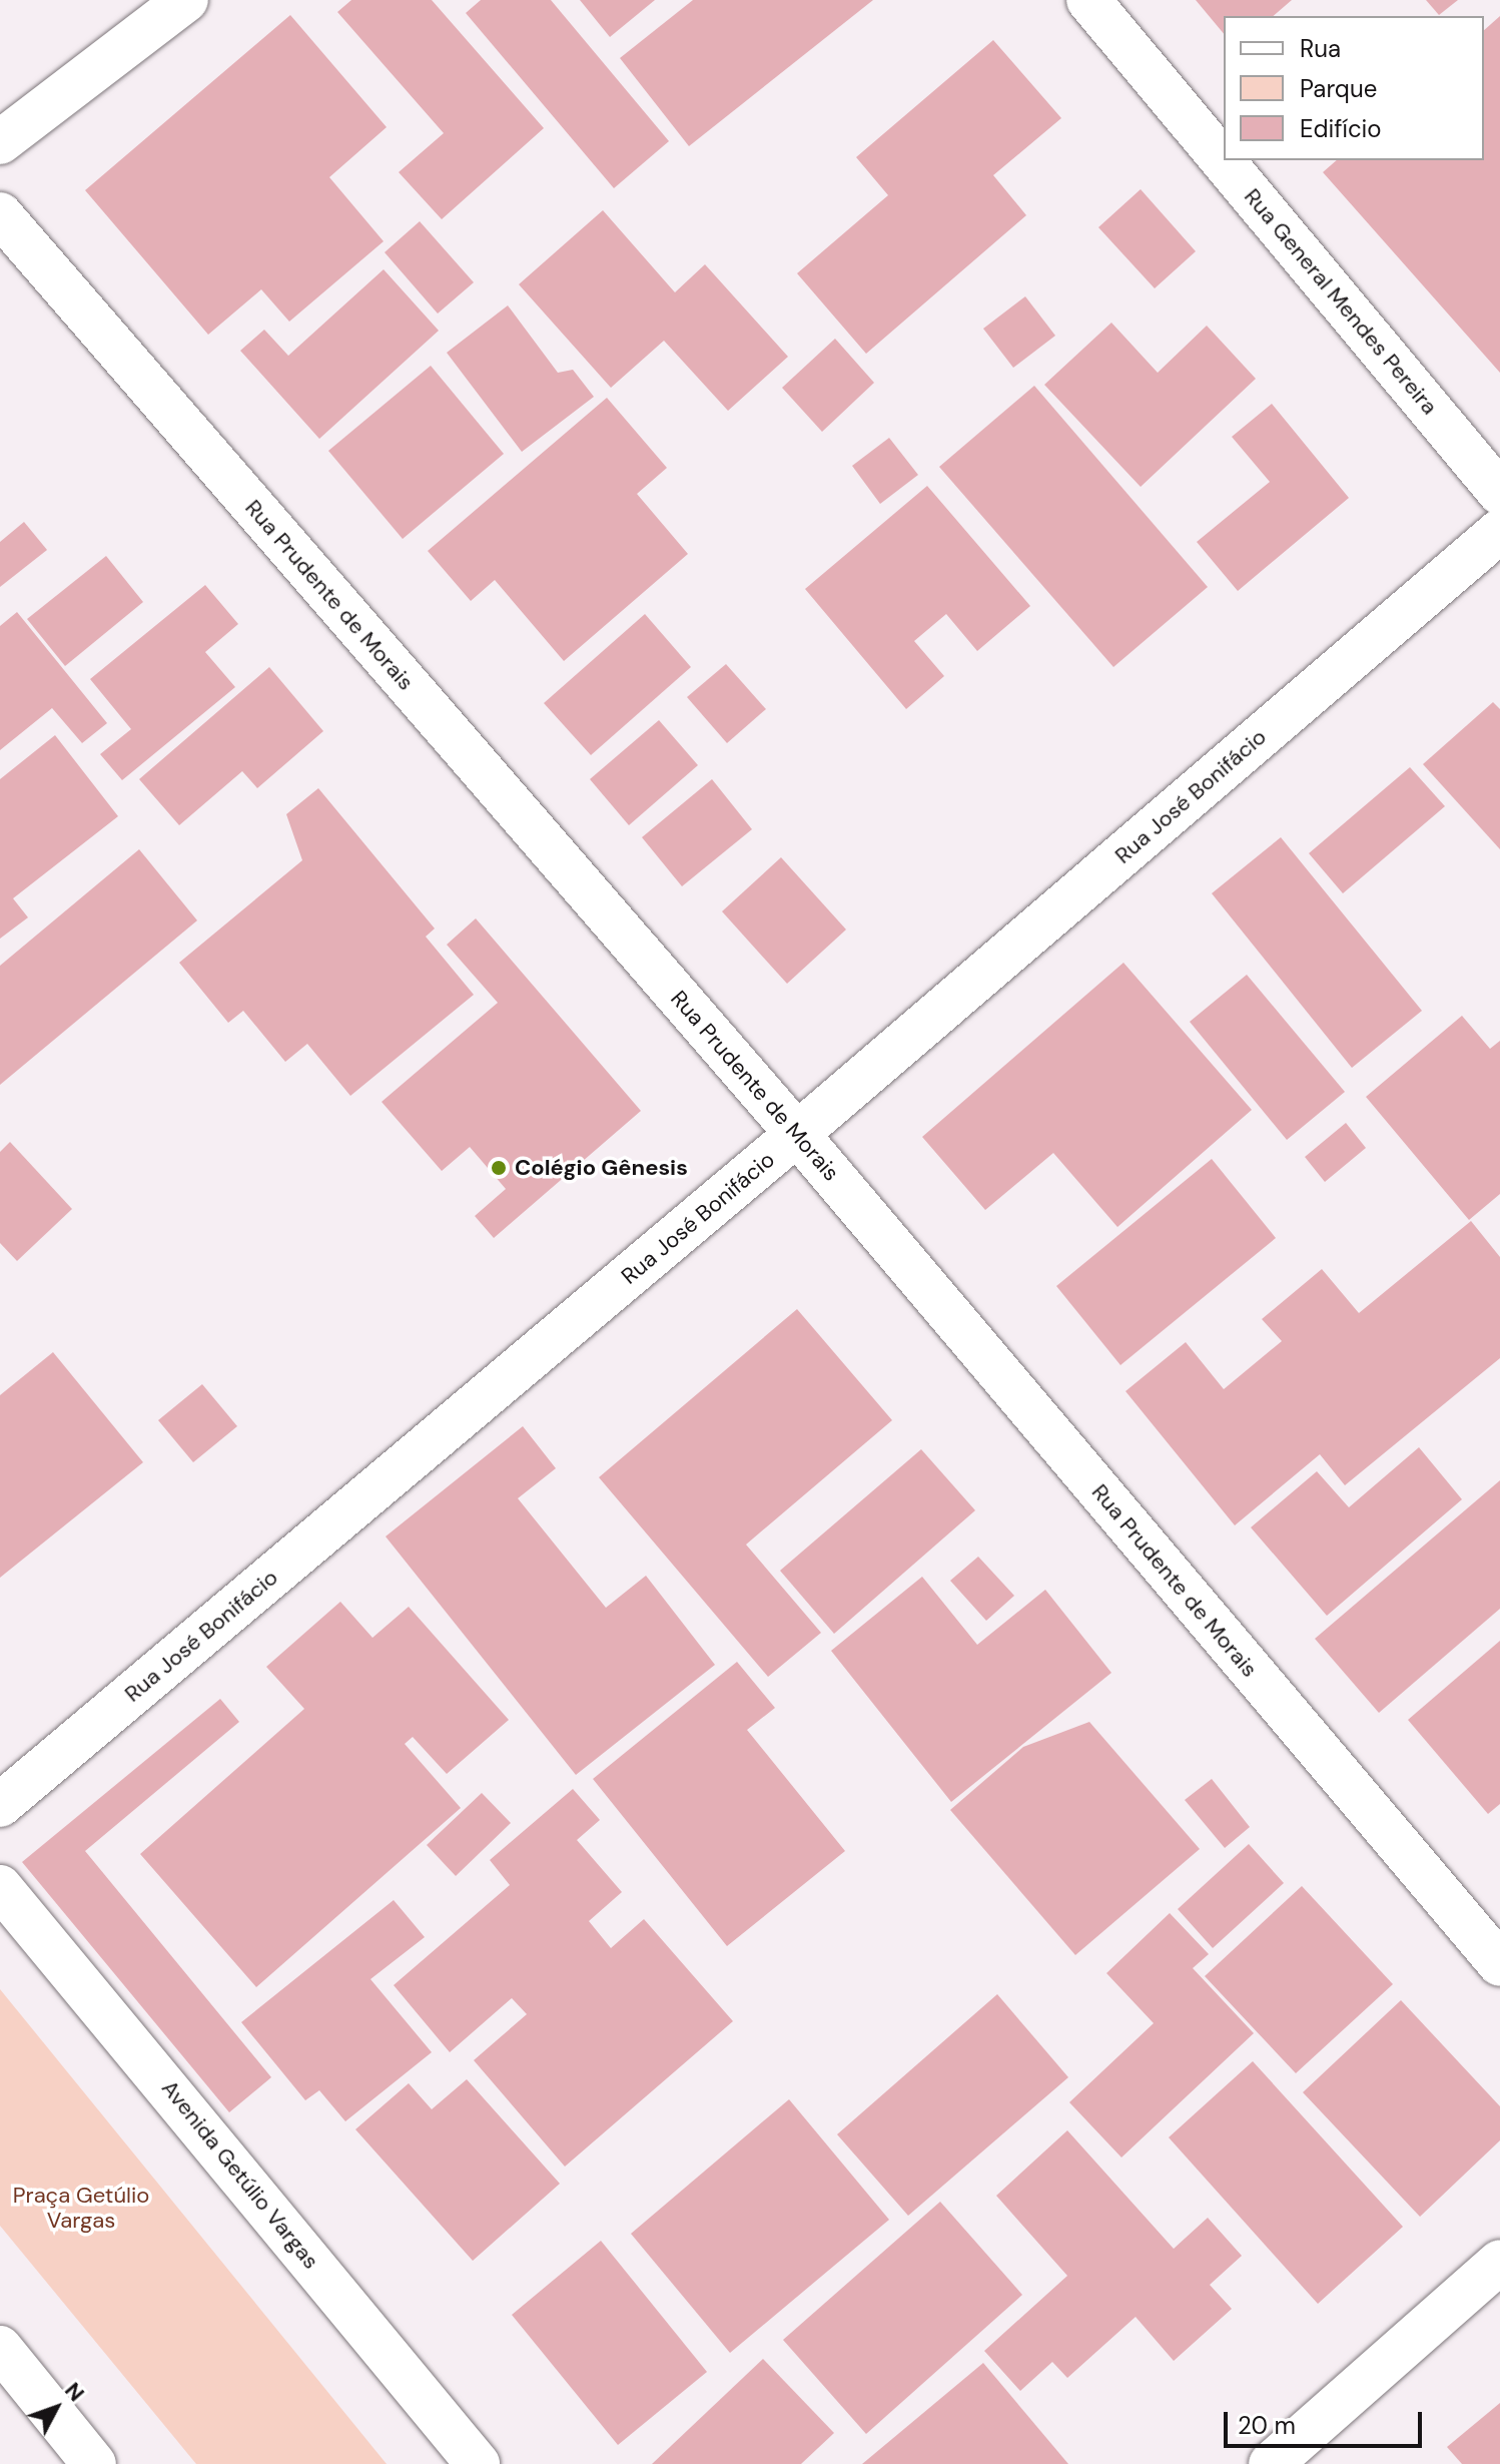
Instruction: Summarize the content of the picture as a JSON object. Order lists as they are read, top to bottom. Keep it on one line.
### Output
{"streets":{"street":["Rua General Mendes Pereira","Rua Prudente de Morais","Rua José Bonifácio","Avenida Getúlio Vargas"]},"crossings":[["Rua Prudente de Morais","Rua José Bonifácio"]],"parks":["Praça Getúlio Vargas"],"places":["Colégio Gênesis"],"legend":["Rua","Parque","Edifício"],"scale_bar":"20 m","north":"top right"}
